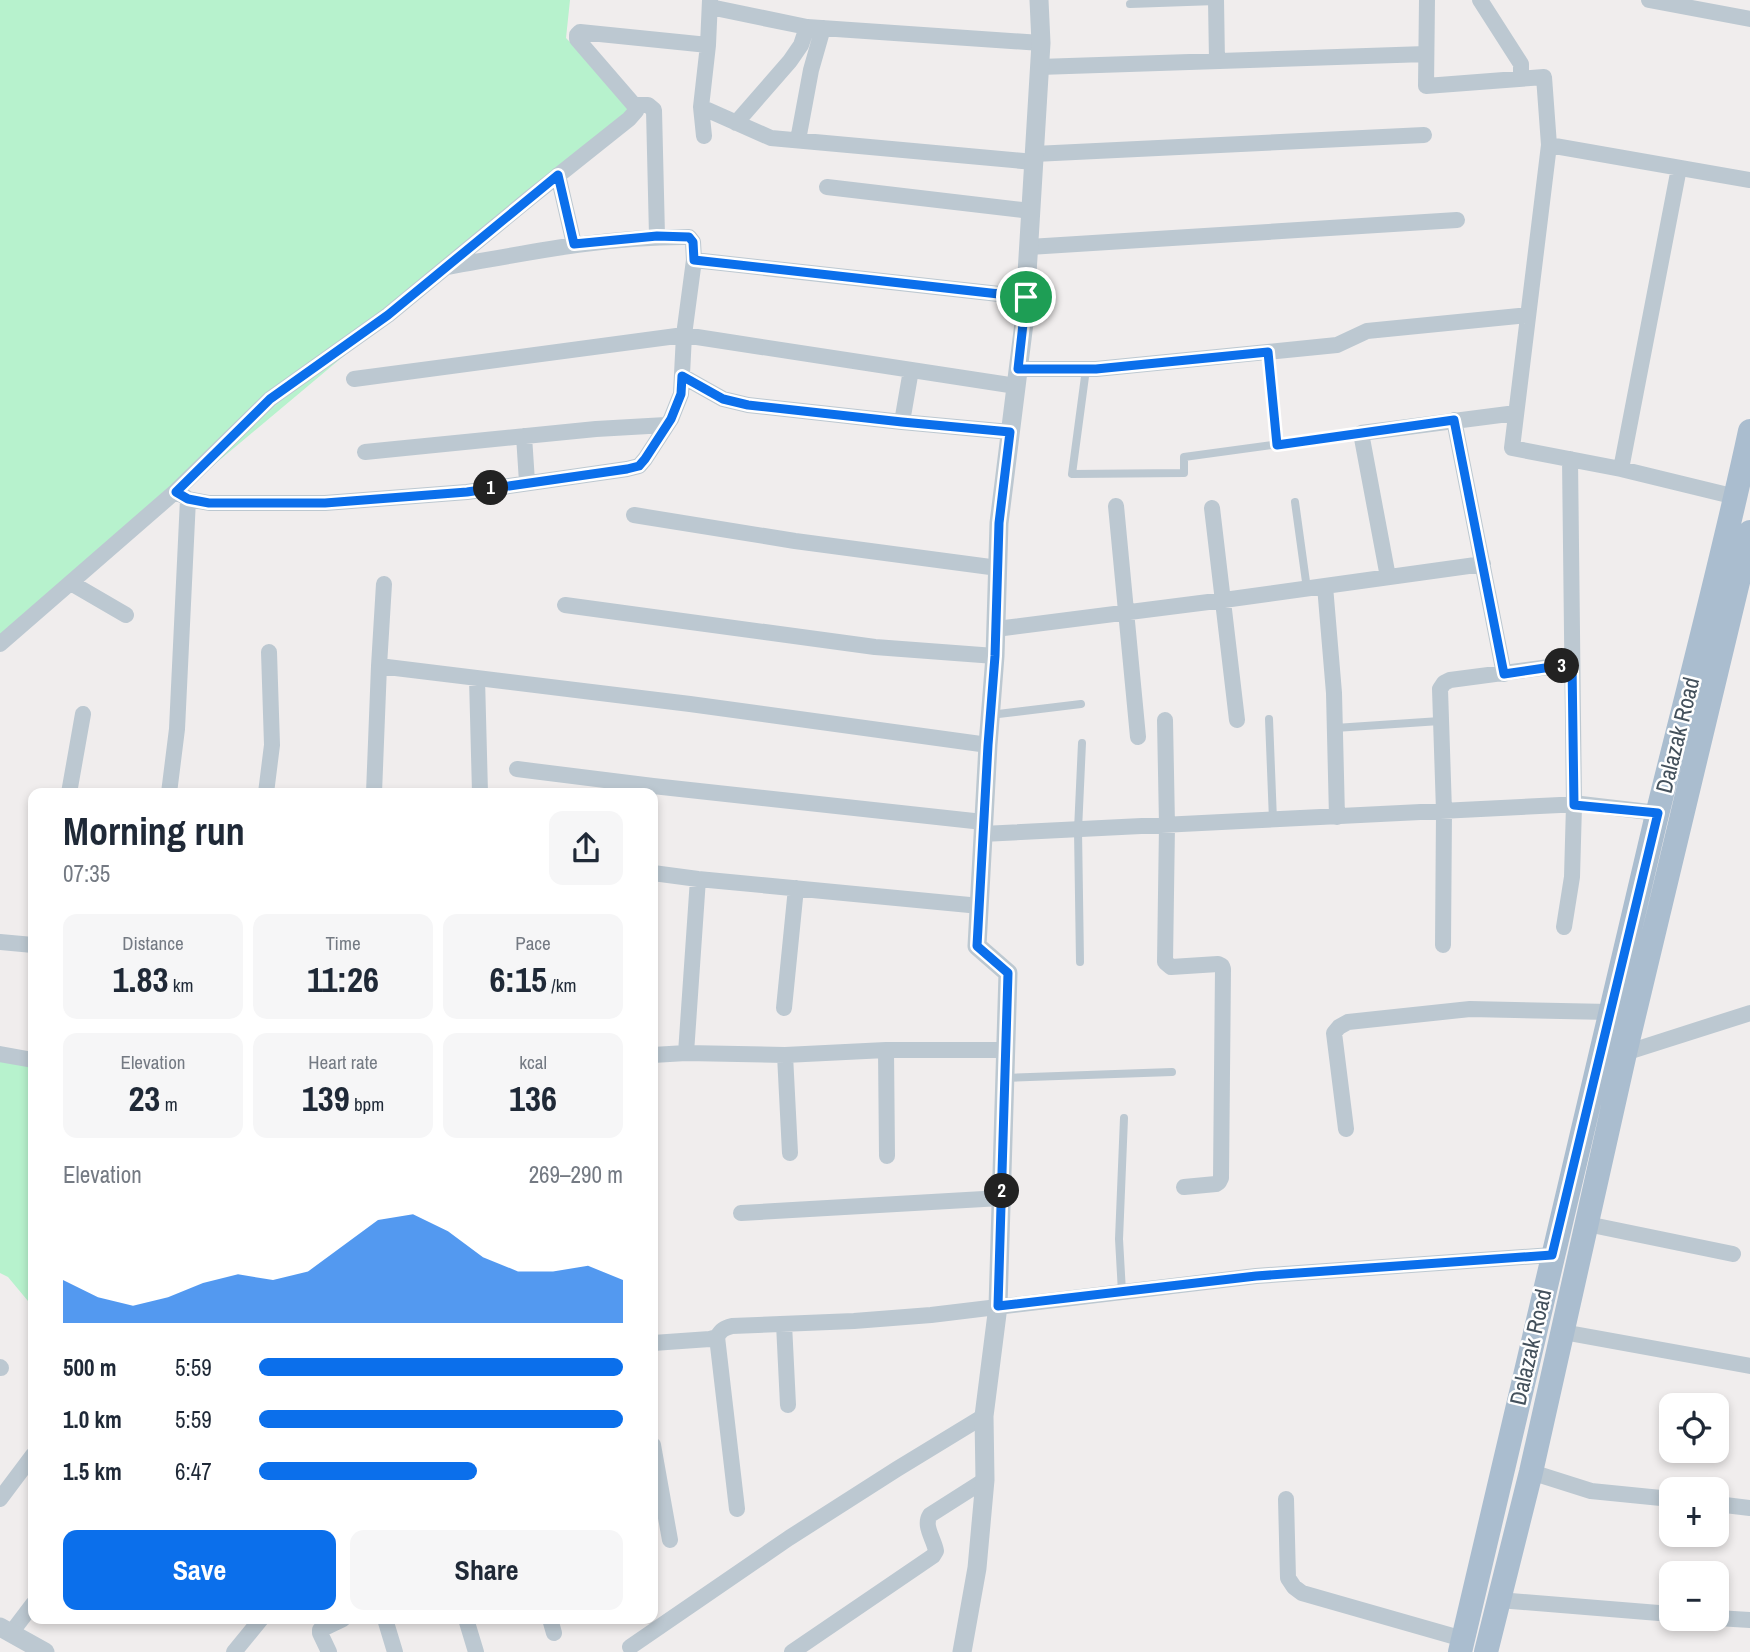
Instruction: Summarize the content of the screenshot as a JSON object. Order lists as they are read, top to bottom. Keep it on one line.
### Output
{"streets":{"main road":["Dalazak Road"]},"page":{"pins":["1","3","2"],"heading":["Morning run","07:35"],"stats":[["Distance","1.83 km"],["Time","11:26"],["Pace","6:15 /km"],["Elevation","23 m"],["Heart rate","139 bpm"],["kcal","136"]],"chart":["Elevation","269–290 m"],"list":[{"name":"500 m","note":"5:59"},{"name":"1.0 km","note":"5:59"},{"name":"1.5 km","note":"6:47"}],"map_buttons":["+","−"],"buttons":["Save","Share"]}}
